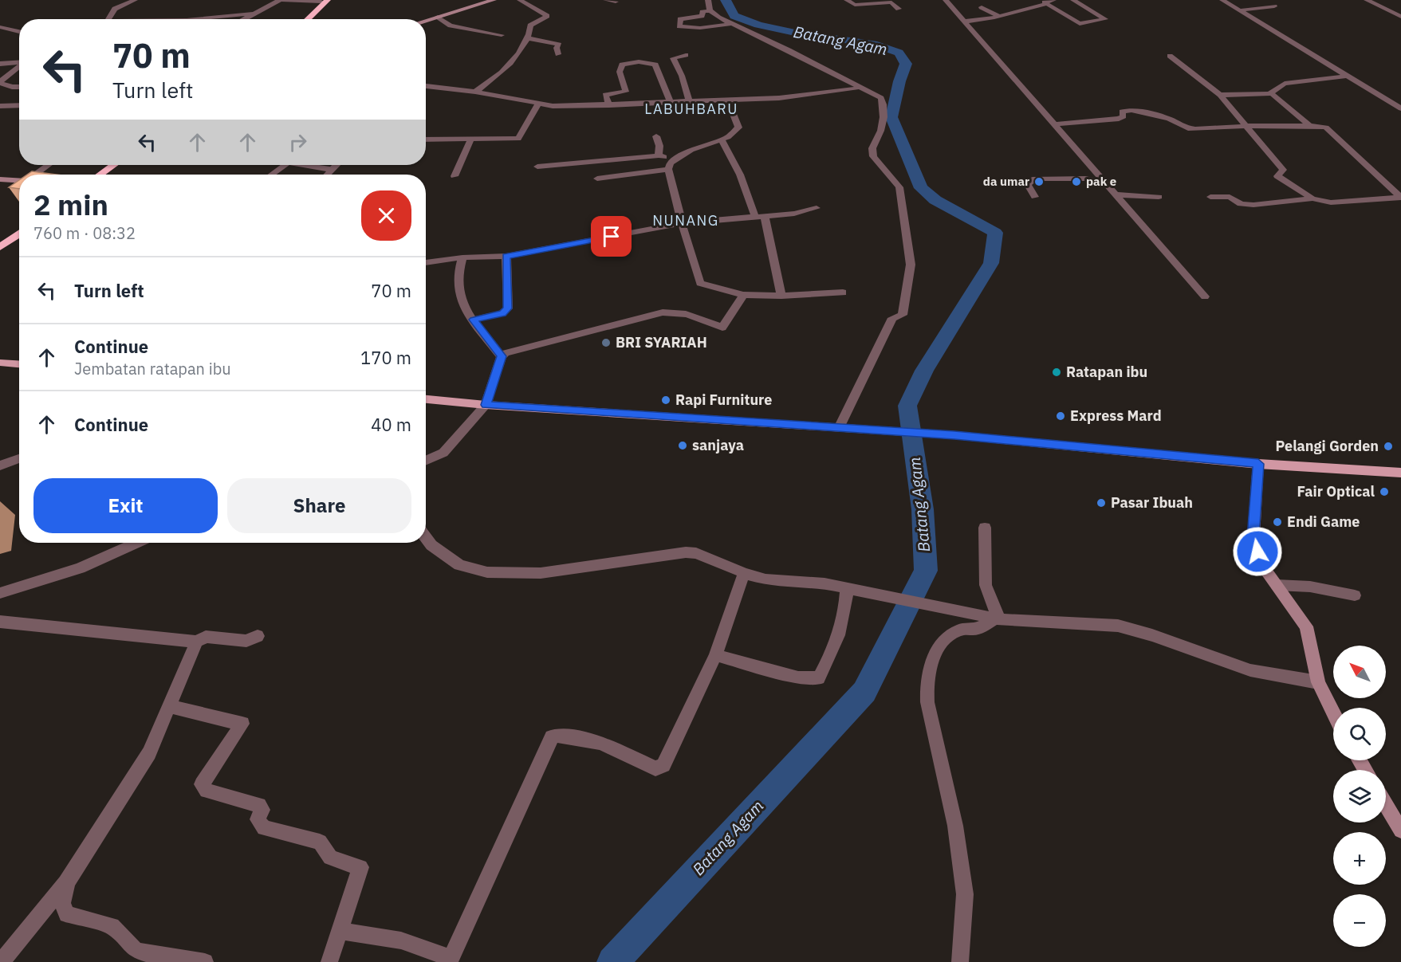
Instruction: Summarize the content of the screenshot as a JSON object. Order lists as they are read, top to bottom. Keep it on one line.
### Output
{"districts":["LABUHBARU","NUNANG"],"water":["Batang Agam"],"places":["da umar","pak e","BRI SYARIAH","Ratapan ibu","Rapi Furniture","Express Mard","sanjaya","Pelangi Gorden","Fair Optical","Pasar Ibuah","Endi Game"],"north":"top left","page":{"turn":["70 m","Turn left"],"heading":["2 min","760 m · 08:32"],"list":[{"name":"Turn left","value":"70 m"},{"name":"Continue","note":"Jembatan ratapan ibu","value":"170 m"},{"name":"Continue","value":"40 m"}],"buttons":["Exit","Share"],"map_buttons":["+","−"]}}
